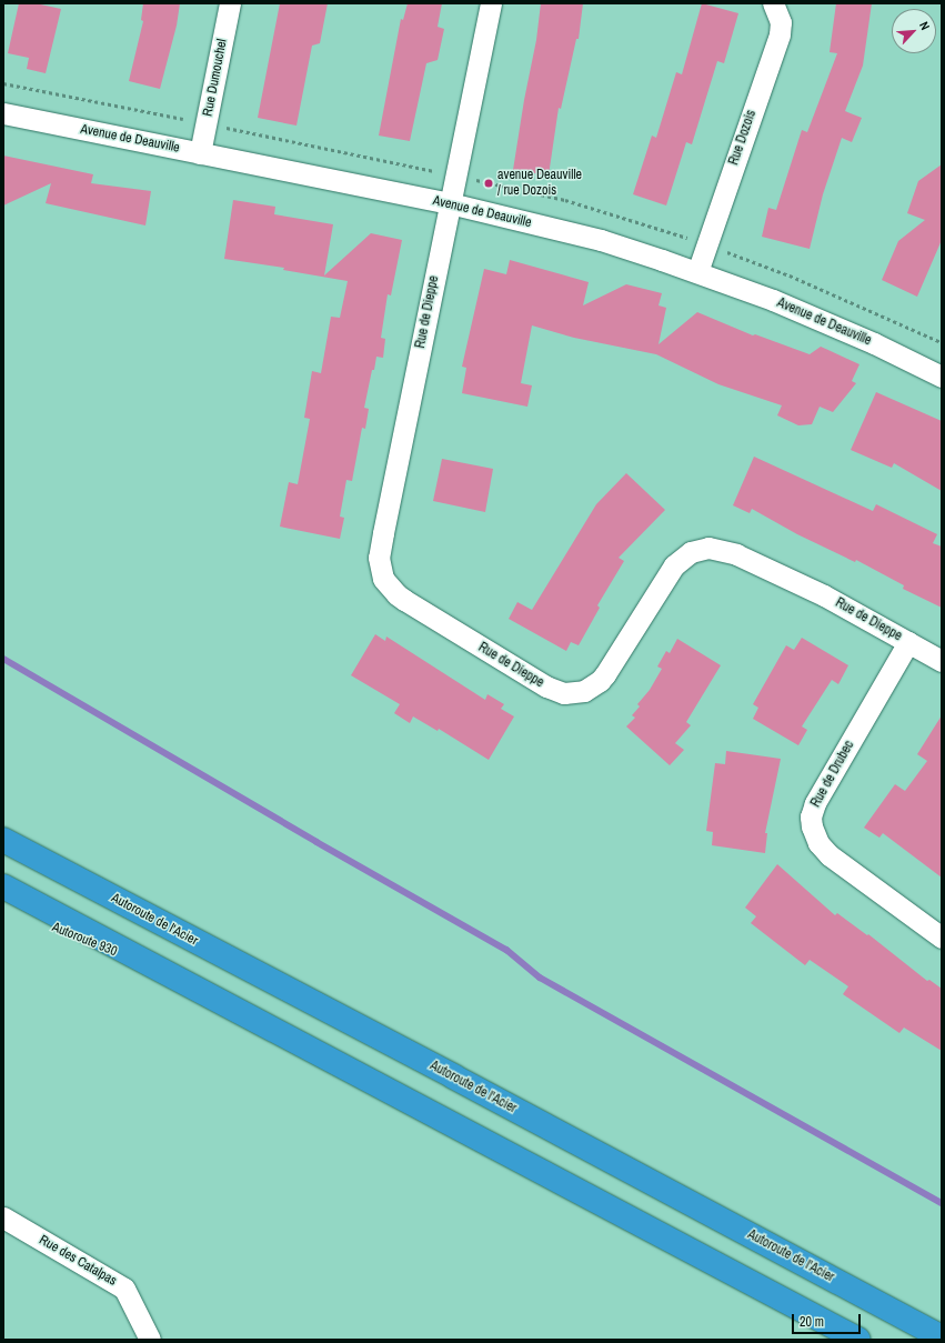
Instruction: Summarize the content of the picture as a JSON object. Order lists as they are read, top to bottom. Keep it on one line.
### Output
{"streets":{"highway":["Autoroute de l'Acier","Autoroute 930"],"street":["Rue Dumouchel","Rue Dozois","Avenue de Deauville","Rue de Dieppe","Rue de Drubec","Rue des Catalpas"]},"crossings":[["Rue Dumouchel","Avenue de Deauville"],["Rue Dozois","Avenue de Deauville"],["Avenue de Deauville","Rue de Dieppe"],["Rue de Dieppe","Rue de Drubec"]],"places":["avenue Deauville / rue Dozois"],"scale_bar":"20 m","north":"top right"}
